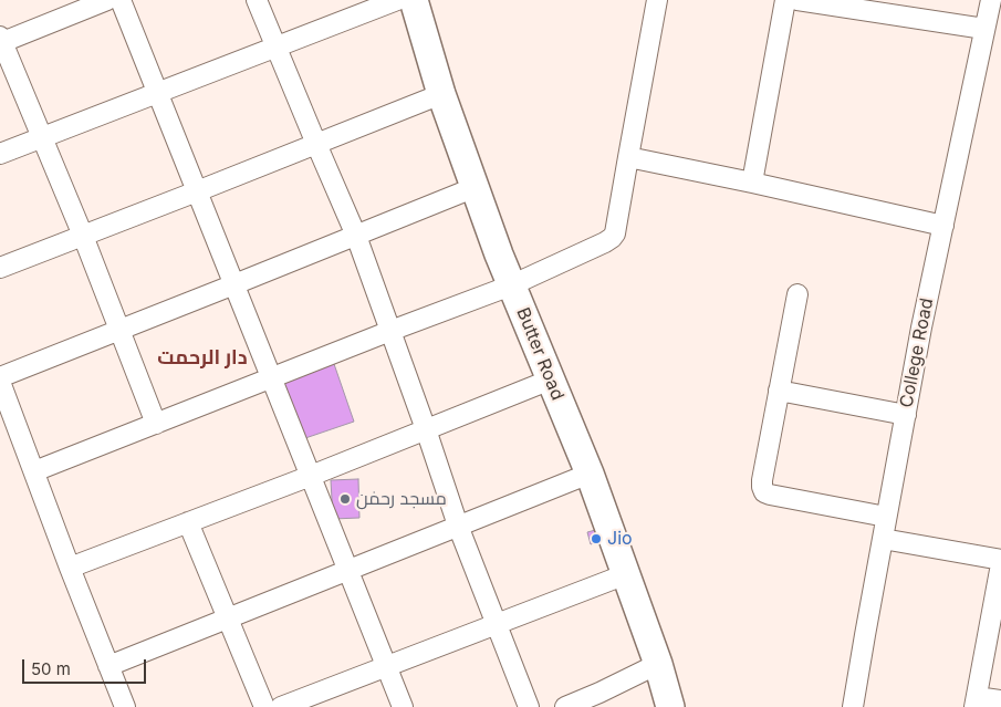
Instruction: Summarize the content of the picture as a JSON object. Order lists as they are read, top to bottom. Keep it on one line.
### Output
{"streets":{"street":["College Road","Butter Road"]},"districts":["دار الرحمت"],"places":["مسجد رحمٰن","Jio"],"scale_bar":"50 m"}
